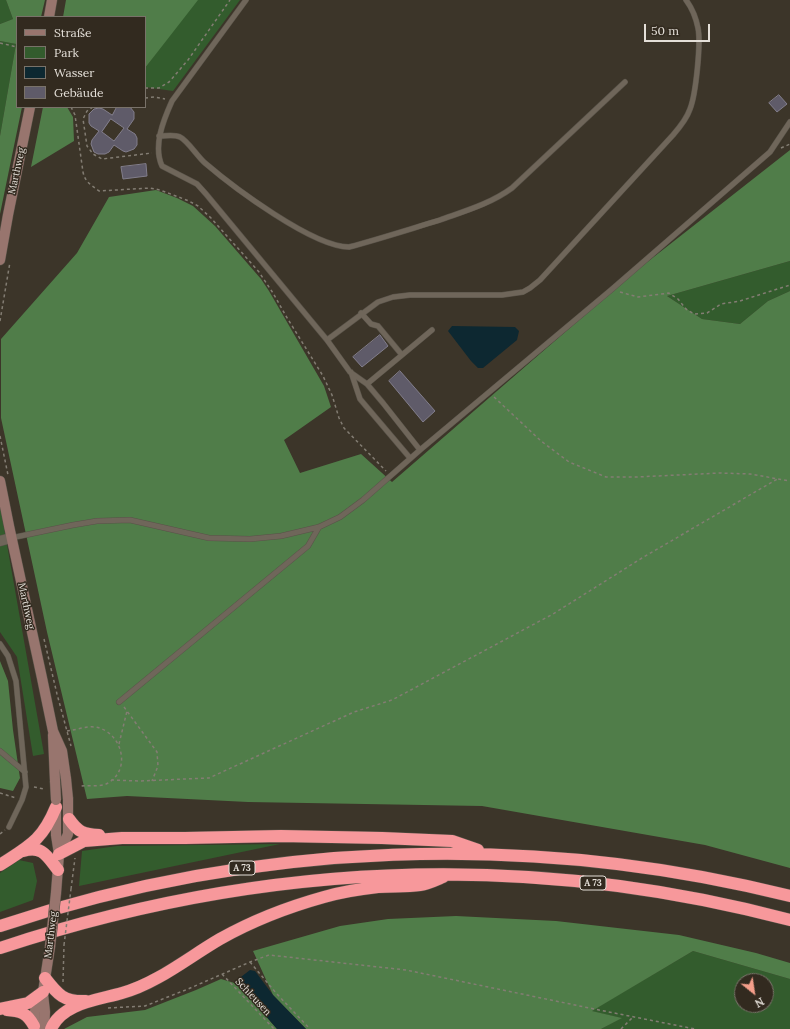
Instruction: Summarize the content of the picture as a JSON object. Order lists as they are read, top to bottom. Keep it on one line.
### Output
{"streets":{"highway":["A 73"],"main road":["Marthweg"],"path":["Schleusen"]},"legend":["Straße","Park","Wasser","Gebäude"],"scale_bar":"50 m","north":"bottom right"}
